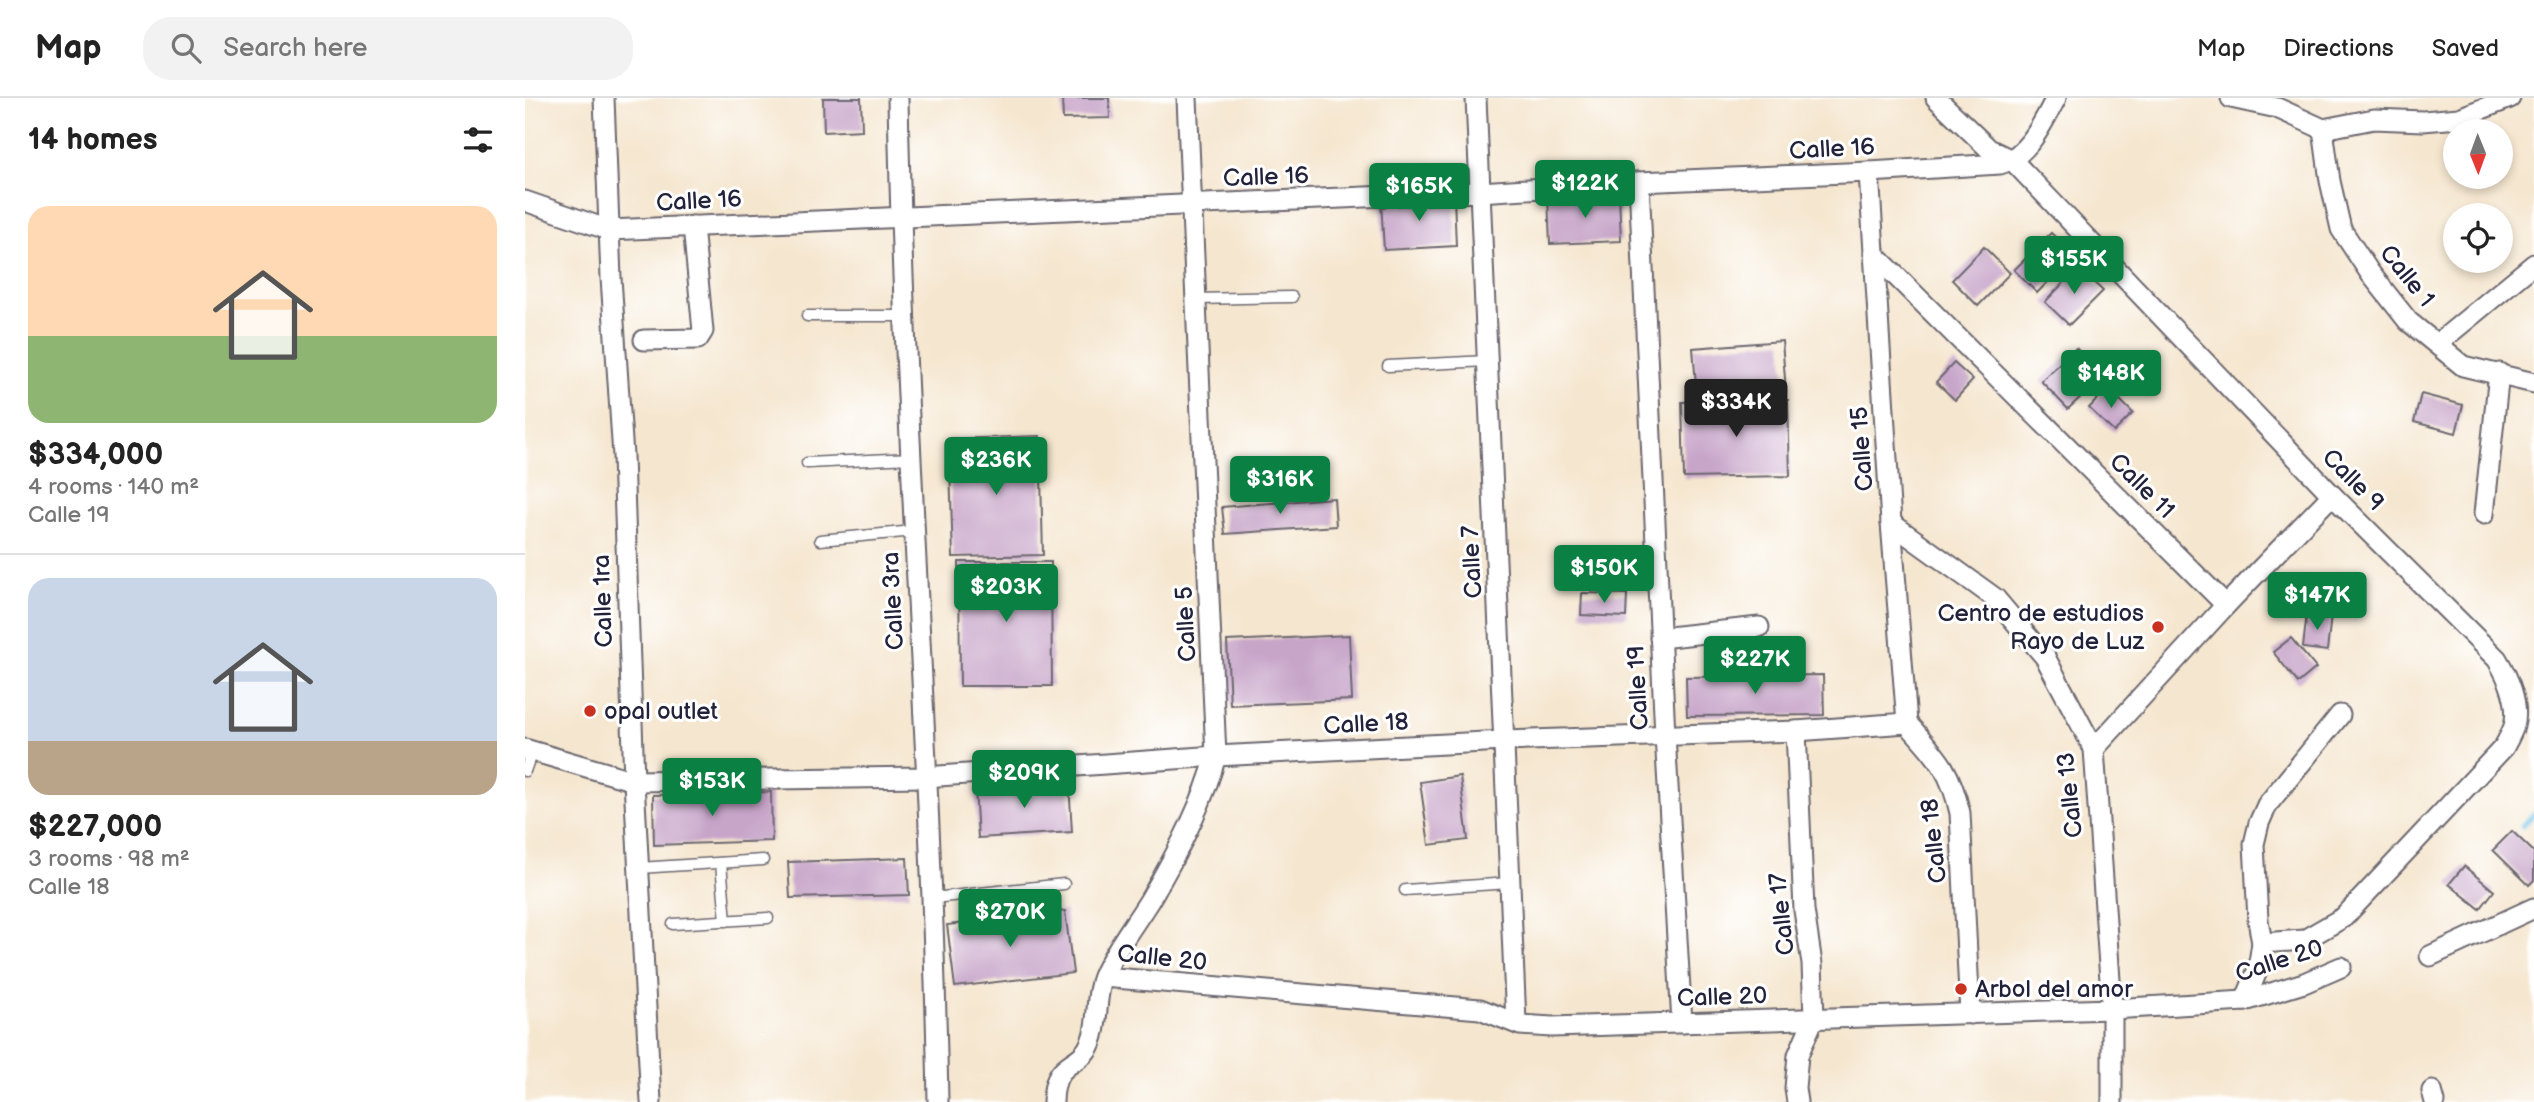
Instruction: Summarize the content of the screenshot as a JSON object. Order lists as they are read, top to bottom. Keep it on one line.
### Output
{"streets":{"street":["Calle 16","Calle 1","Calle 15","Calle 9","Calle 11","Calle 7","Calle 1ra","Calle 3ra","Calle 5","Calle 19","Calle 18","Calle 13","Calle 17","Calle 20"]},"crossings":[["Calle 16","Calle 15"],["Calle 16","Calle 9"],["Calle 16","Calle 7"],["Calle 16","Calle 1ra"],["Calle 16","Calle 3ra"],["Calle 16","Calle 5"],["Calle 16","Calle 19"],["Calle 15","Calle 11"],["Calle 15","Calle 18"],["Calle 15","Calle 13"],["Calle 7","Calle 18"],["Calle 7","Calle 20"],["Calle 1ra","Calle 18"],["Calle 3ra","Calle 18"],["Calle 5","Calle 18"],["Calle 5","Calle 20"],["Calle 19","Calle 18"],["Calle 19","Calle 20"],["Calle 18","Calle 17"],["Calle 18","Calle 20"],["Calle 13","Calle 20"],["Calle 17","Calle 20"]],"places":["Centro de estudios Rayo de Luz","opal outlet","Arbol del amor"],"north":"bottom","page":{"header":"Map","search":"Search here","nav":["Map","Directions","Saved"],"heading":"14 homes","price":["$122K","$165K","$155K","$148K","$334K","$236K","$316K","$150K","$203K","$147K","$227K","$209K","$153K","$270K"],"list":[{"name":"$334,000","note":"4 rooms · 140 m² · Calle 19"},{"name":"$227,000","note":"3 rooms · 98 m² · Calle 18"}]}}
